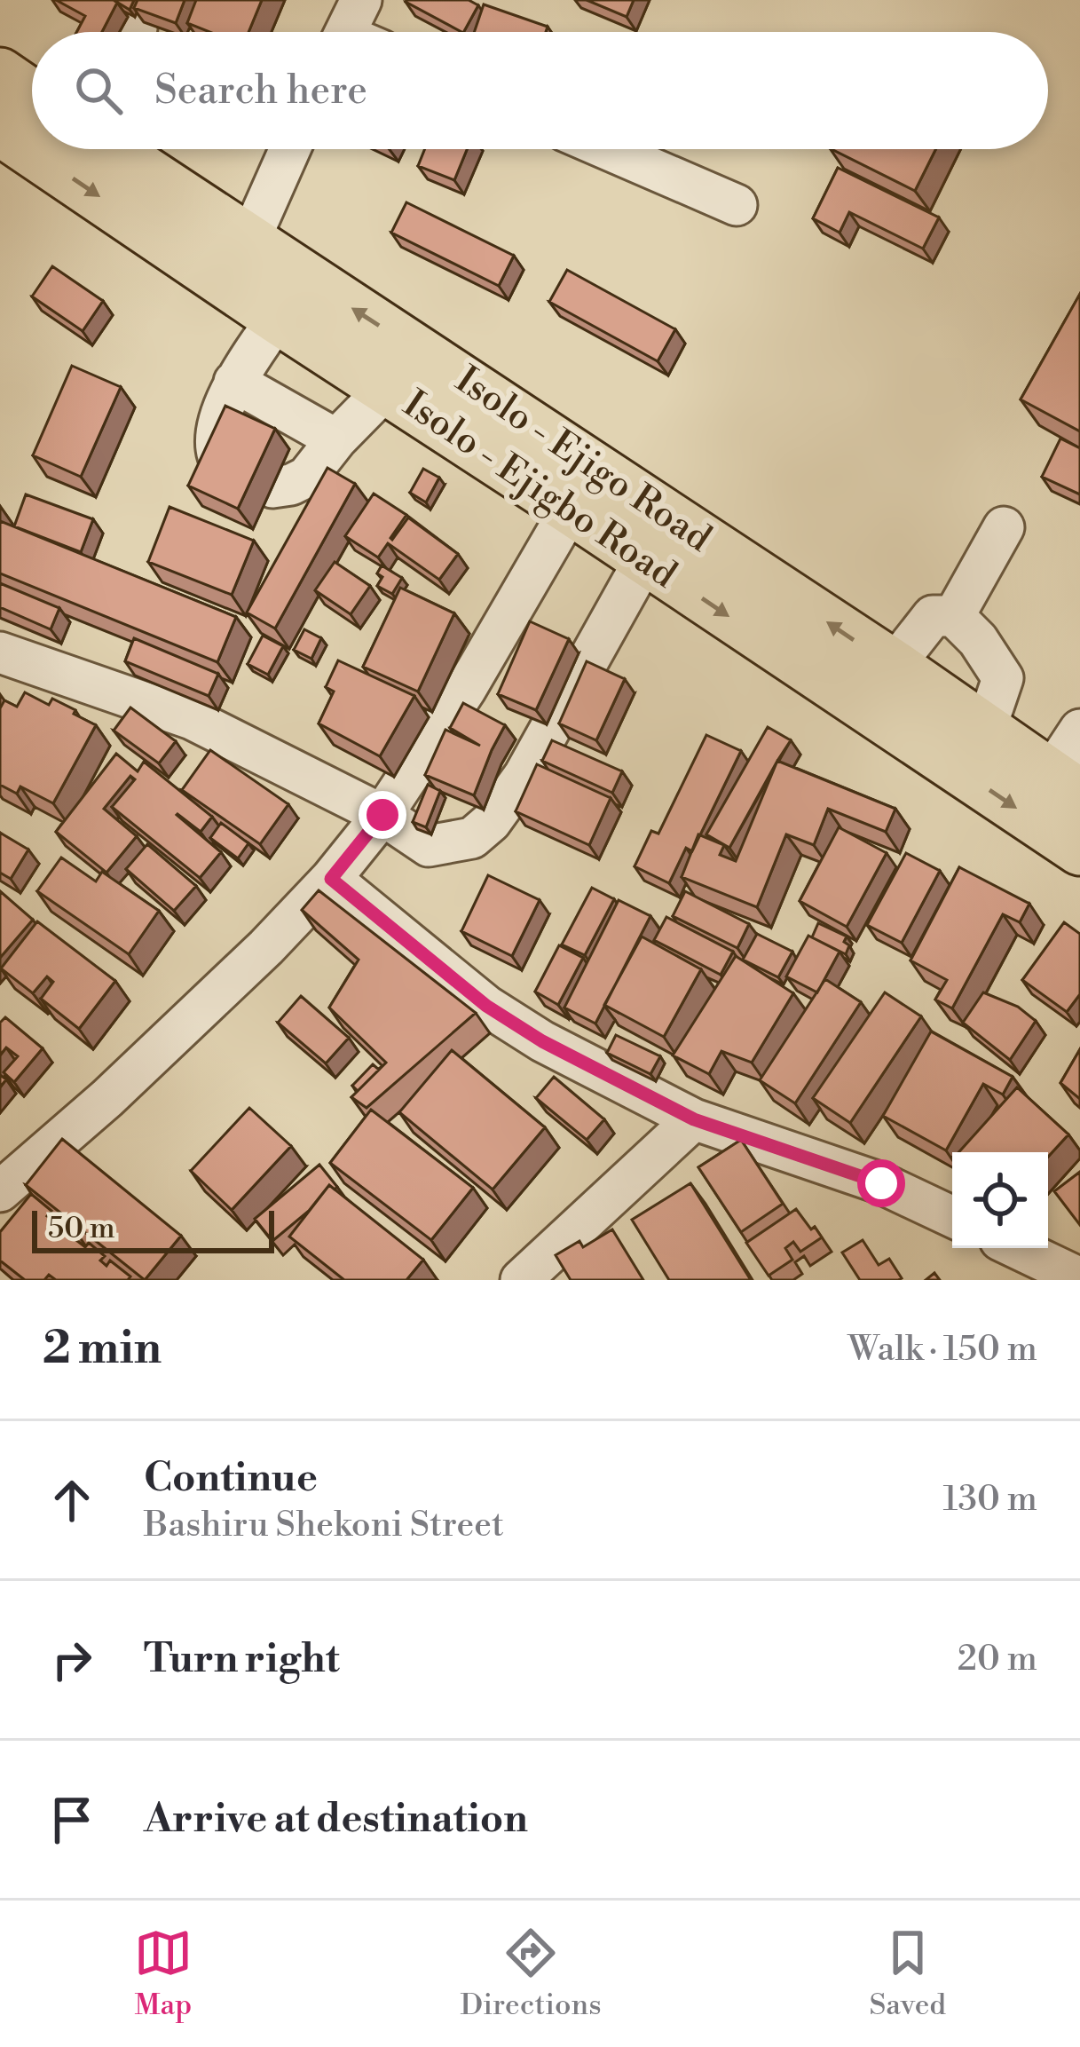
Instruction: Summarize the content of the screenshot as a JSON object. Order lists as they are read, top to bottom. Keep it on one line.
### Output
{"streets":{"main road":["Isolo - Ejigo Road","Isolo - Ejigbo Road"]},"crossings":[["Isolo - Ejigo Road","Isolo - Ejigbo Road"]],"one_way":["Isolo - Ejigo Road","Isolo - Ejigbo Road"],"scale_bar":"50 m","page":{"search":"Search here","scale":"50 m","heading":["2 min","Walk · 150 m"],"list":[["Continue","Bashiru Shekoni Street","130 m"],["Turn right","20 m"],"Arrive at destination"],"nav":["Map","Directions","Saved"]}}
